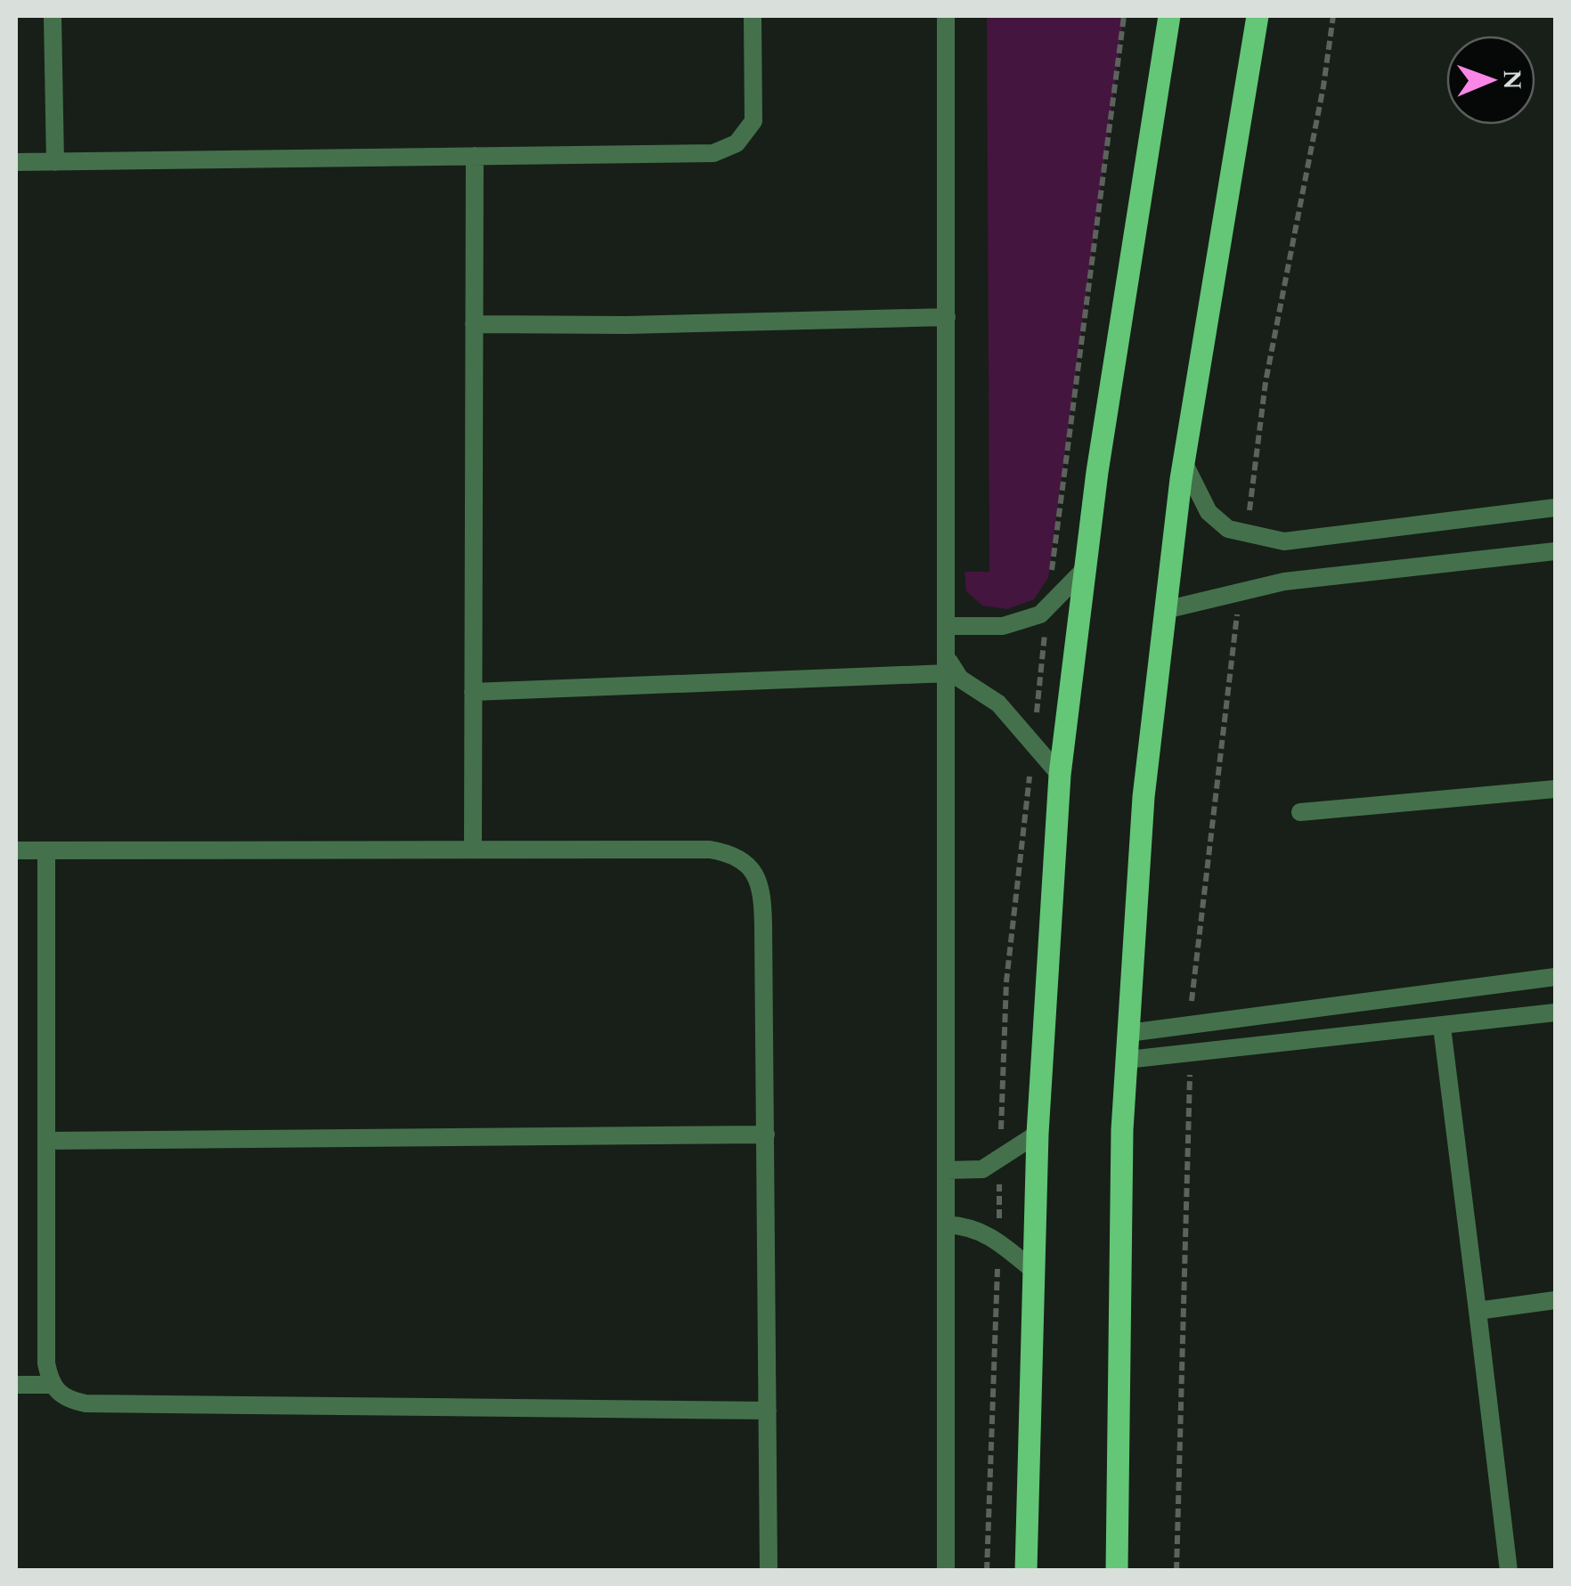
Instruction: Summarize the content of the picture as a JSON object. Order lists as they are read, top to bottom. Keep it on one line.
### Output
{"north":"right"}
